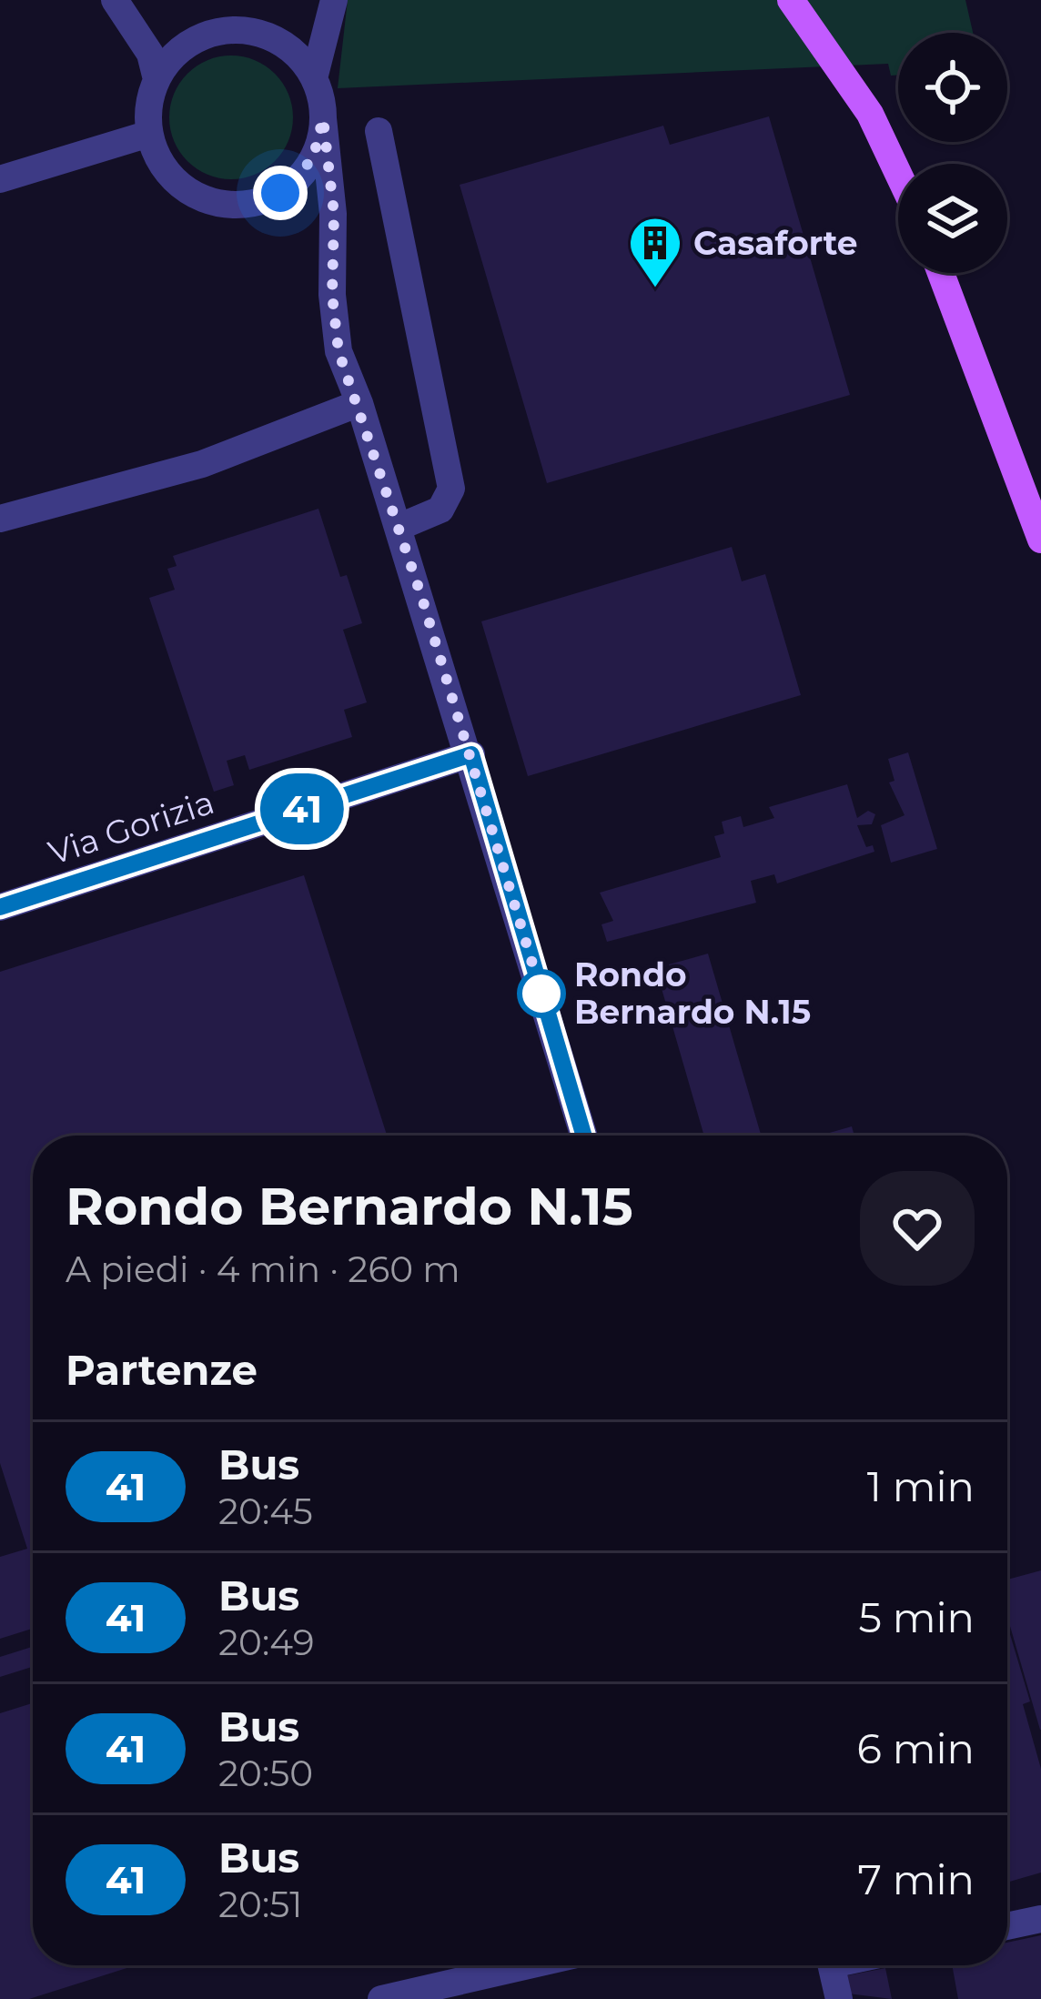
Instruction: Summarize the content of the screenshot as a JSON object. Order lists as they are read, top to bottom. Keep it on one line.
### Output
{"streets":{"street":["Via Gorizia"]},"places":{"building":["Casaforte"],"other":["Rondo Bernardo N.15"]},"lines":["bus line 41"],"page":{"on_map":"41","heading":[["Rondo Bernardo N.15","A piedi · 4 min · 260 m"],"Partenze"],"list":[{"mark":"41","name":"Bus","note":"20:45","value":"1 min"},{"mark":"41","name":"Bus","note":"20:49","value":"5 min"},{"mark":"41","name":"Bus","note":"20:50","value":"6 min"},{"mark":"41","name":"Bus","note":"20:51","value":"7 min"}]}}
